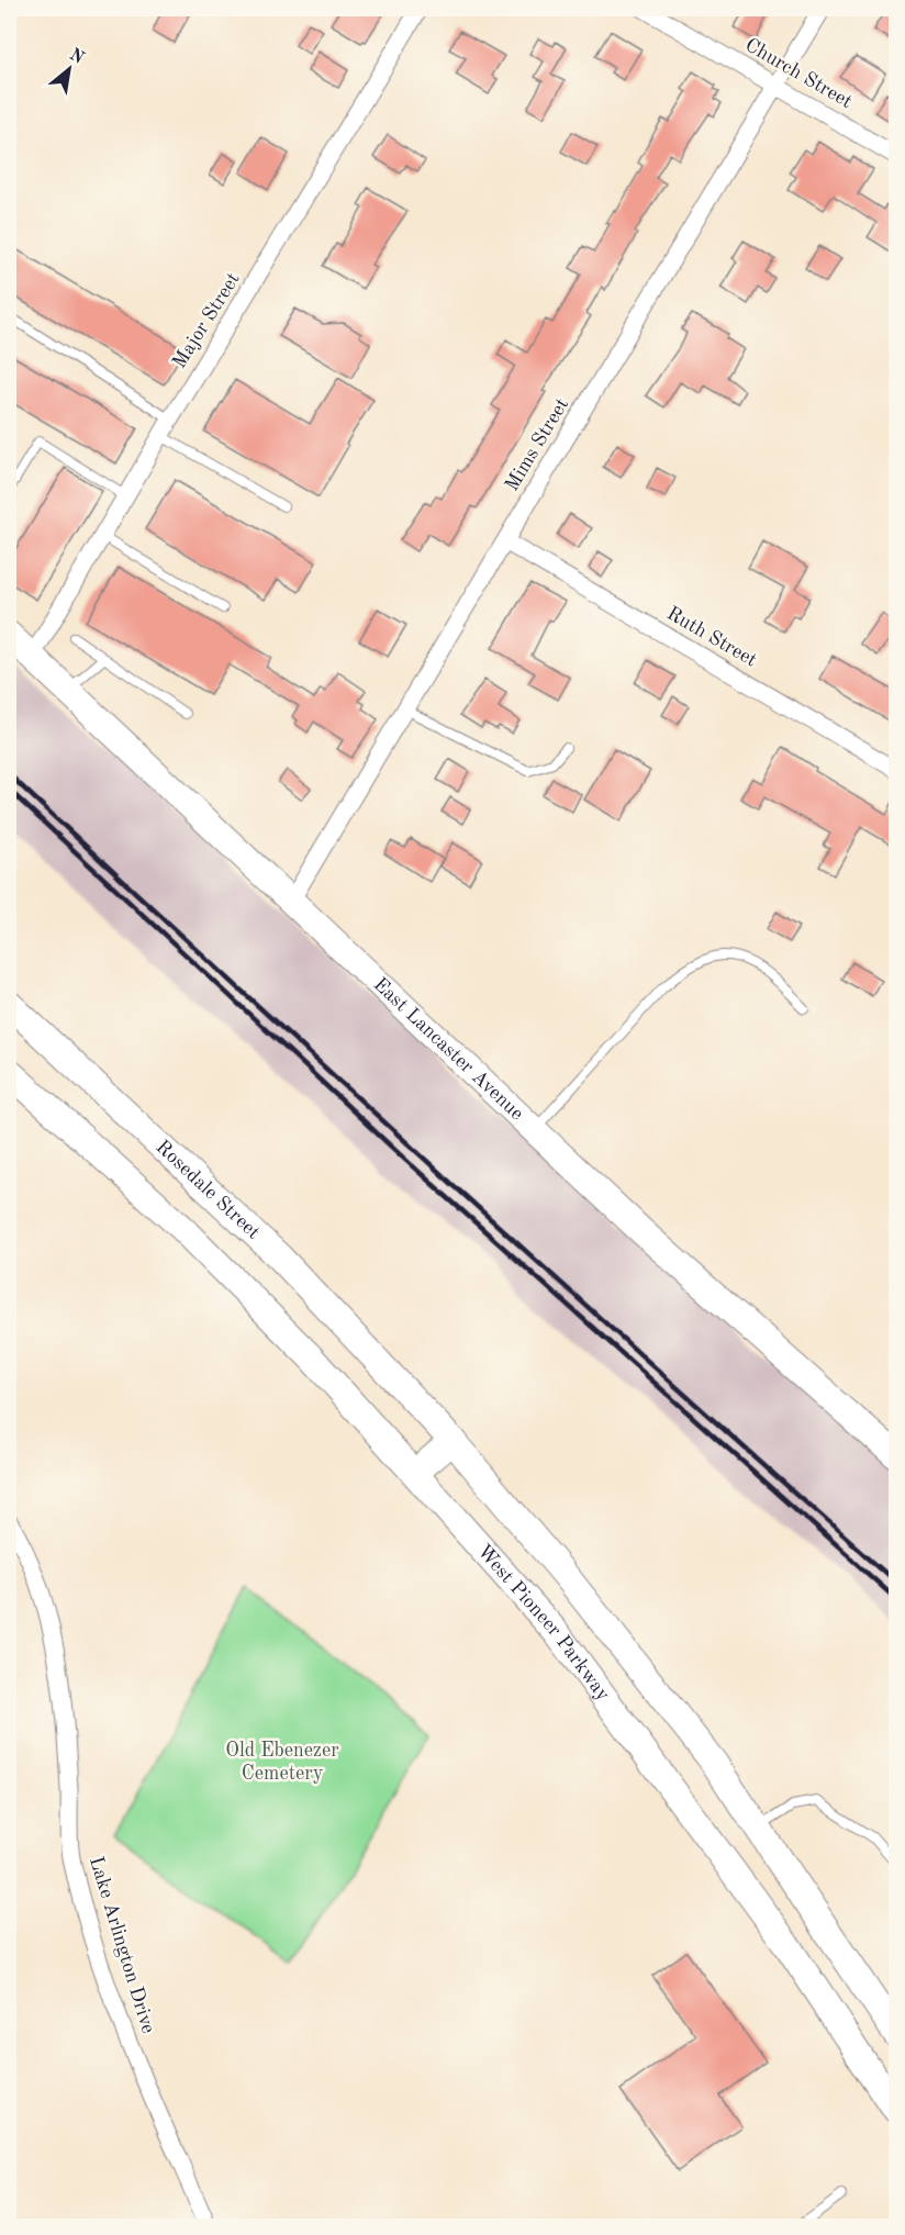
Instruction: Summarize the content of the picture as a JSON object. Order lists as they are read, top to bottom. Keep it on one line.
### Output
{"streets":{"main road":["East Lancaster Avenue","Rosedale Street","West Pioneer Parkway"],"street":["Church Street","Major Street","Mims Street","Ruth Street","Lake Arlington Drive"]},"crossings":[["Church Street","Mims Street"],["Major Street","East Lancaster Avenue"],["Mims Street","Ruth Street"],["Mims Street","East Lancaster Avenue"]],"parks":["Old Ebenezer Cemetery"],"north":"top right"}
